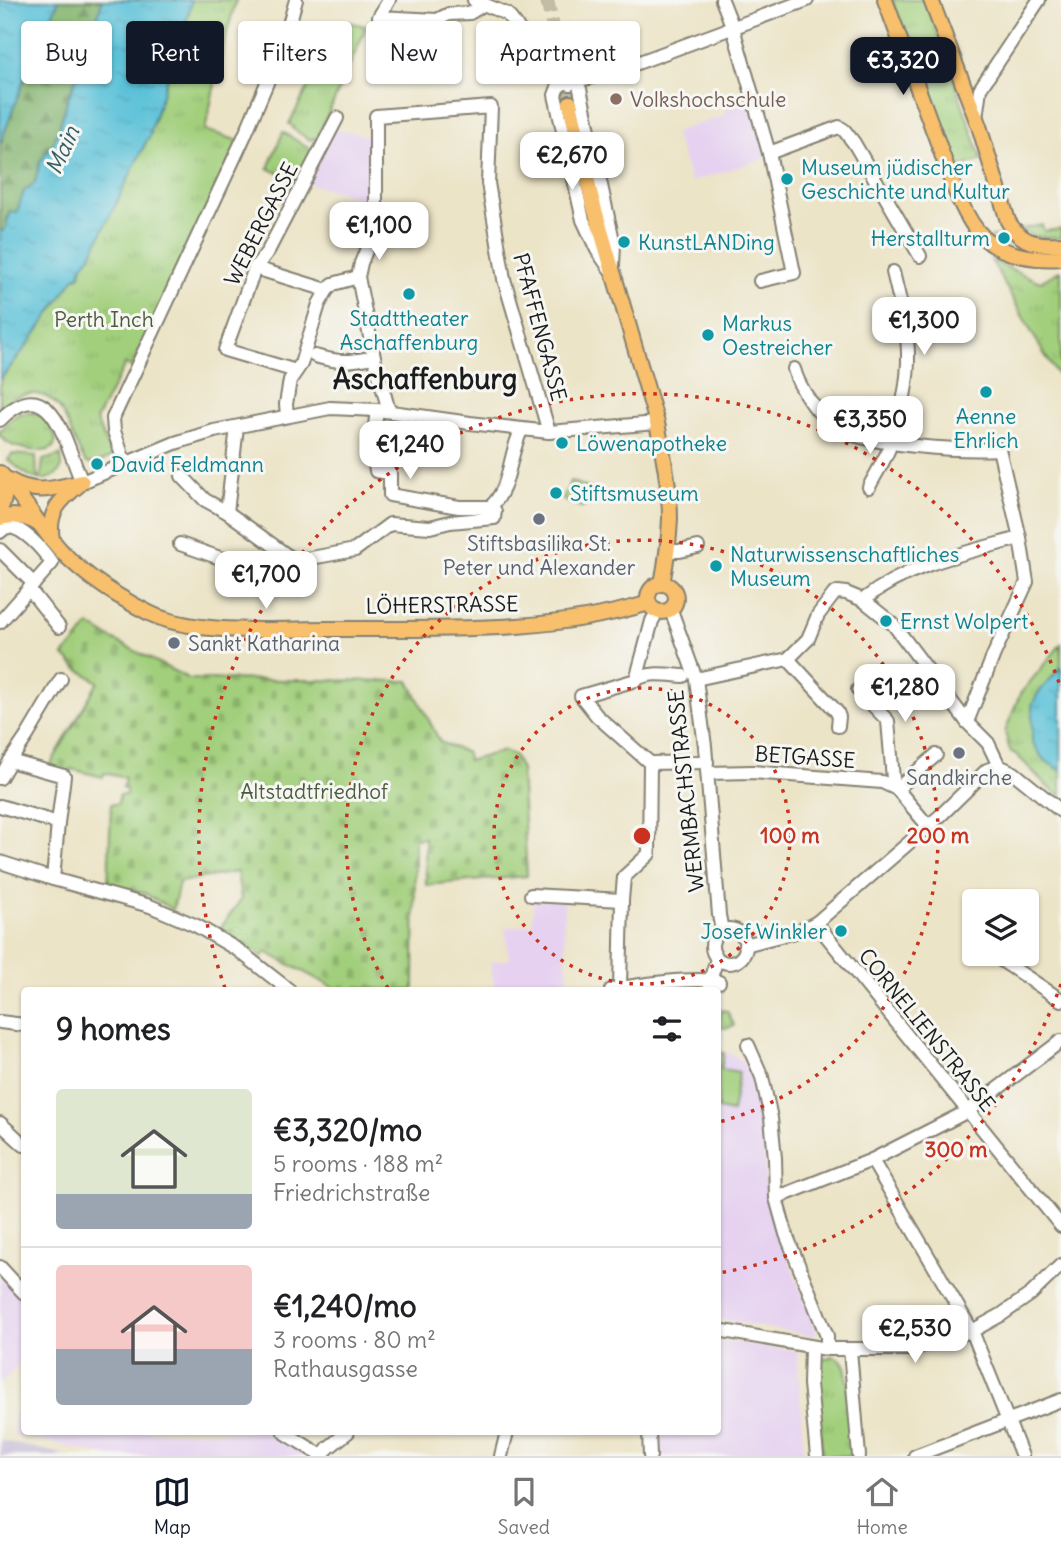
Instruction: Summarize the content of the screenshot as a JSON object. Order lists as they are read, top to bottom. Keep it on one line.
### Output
{"streets":{"main road":["LÖHERSTRASSE"],"street":["WEBERGASSE","PFAFFENGASSE","BETGASSE","WERMBACHSTRASSE","CORNELIENSTRASSE"]},"crossings":[["LÖHERSTRASSE","WERMBACHSTRASSE"],["BETGASSE","WERMBACHSTRASSE"]],"districts":["Aschaffenburg"],"water":["Main"],"parks":["Perth Inch","Altstadtfriedhof"],"places":["Volkshochschule","Museum jüdischer Geschichte und Kultur","Herstallturm","KunstLANDing","Stadttheater Aschaffenburg","Markus Oestreicher","Aenne Ehrlich","Löwenapotheke","David Feldmann","Stiftsmuseum","Stiftsbasilika St. Peter und Alexander","Naturwissenschaftliches Museum","Ernst Wolpert","Sankt Katharina","Sandkirche","Josef Winkler"],"page":{"chip":["Buy","Rent","Filters","New","Apartment"],"price":["€3,320","€2,670","€1,100","€1,300","€3,350","€1,240","€1,700","€1,280","€2,530"],"heading":"9 homes","list":[{"name":"€3,320/mo","note":"5 rooms · 188 m² · Friedrichstraße"},{"name":"€1,240/mo","note":"3 rooms · 80 m² · Rathausgasse"}],"tabs":["Map","Saved","Home"]},"rings":["100 m","200 m","300 m"]}
